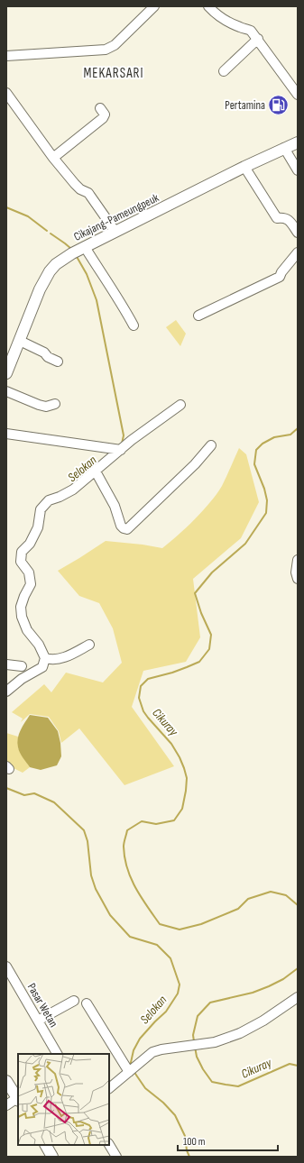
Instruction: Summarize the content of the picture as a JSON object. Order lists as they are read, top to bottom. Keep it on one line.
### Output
{"streets":{"main road":["Cikajang-Pameungpeuk"],"street":["Pasar Wetan"]},"districts":["MEKARSARI"],"water":["Selokan","Cikuray"],"places":{"fuel station":["Pertamina"]},"scale_bar":"100 m"}
